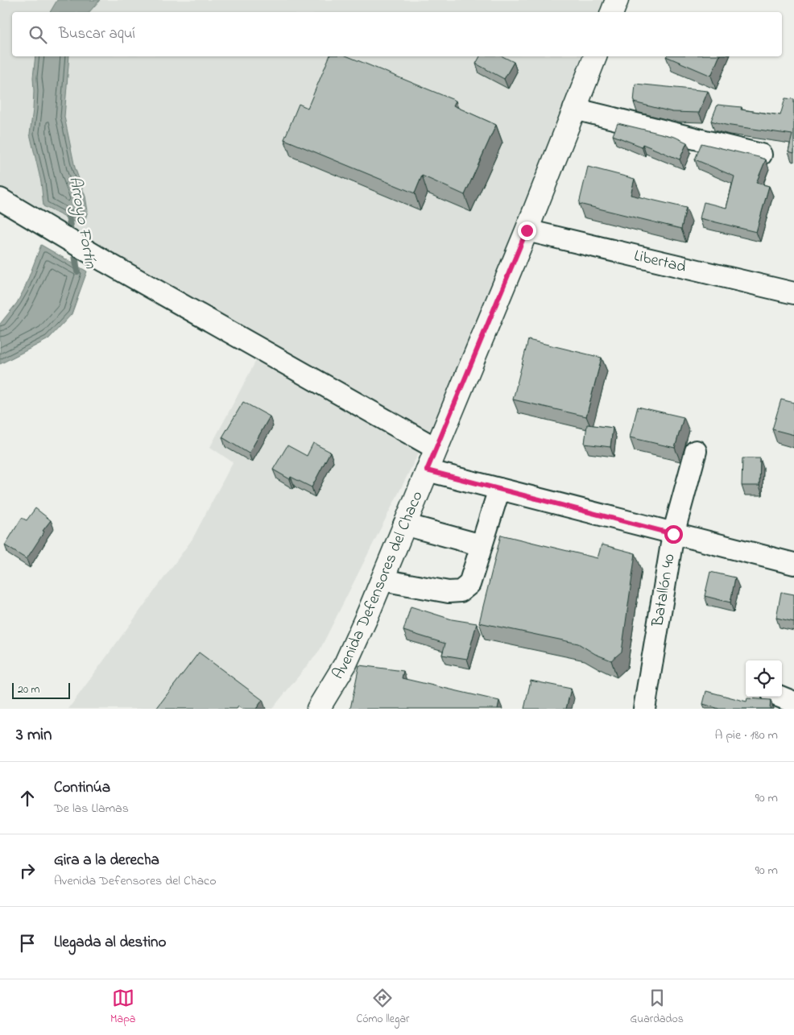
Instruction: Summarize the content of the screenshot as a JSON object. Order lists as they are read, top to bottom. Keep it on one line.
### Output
{"streets":{"main road":["Avenida Defensores del Chaco"],"street":["Libertad","Batallón 40"]},"crossings":[["Libertad","Avenida Defensores del Chaco"]],"water":["Arroyo Fortín"],"scale_bar":"20 m","page":{"search":"Buscar aquí","scale":"20 m","heading":["3 min","A pie · 180 m"],"list":[["Continúa","De las Llamas","90 m"],["Gira a la derecha","Avenida Defensores del Chaco","90 m"],"Llegada al destino"],"nav":["Mapa","Cómo llegar","Guardados"]}}
